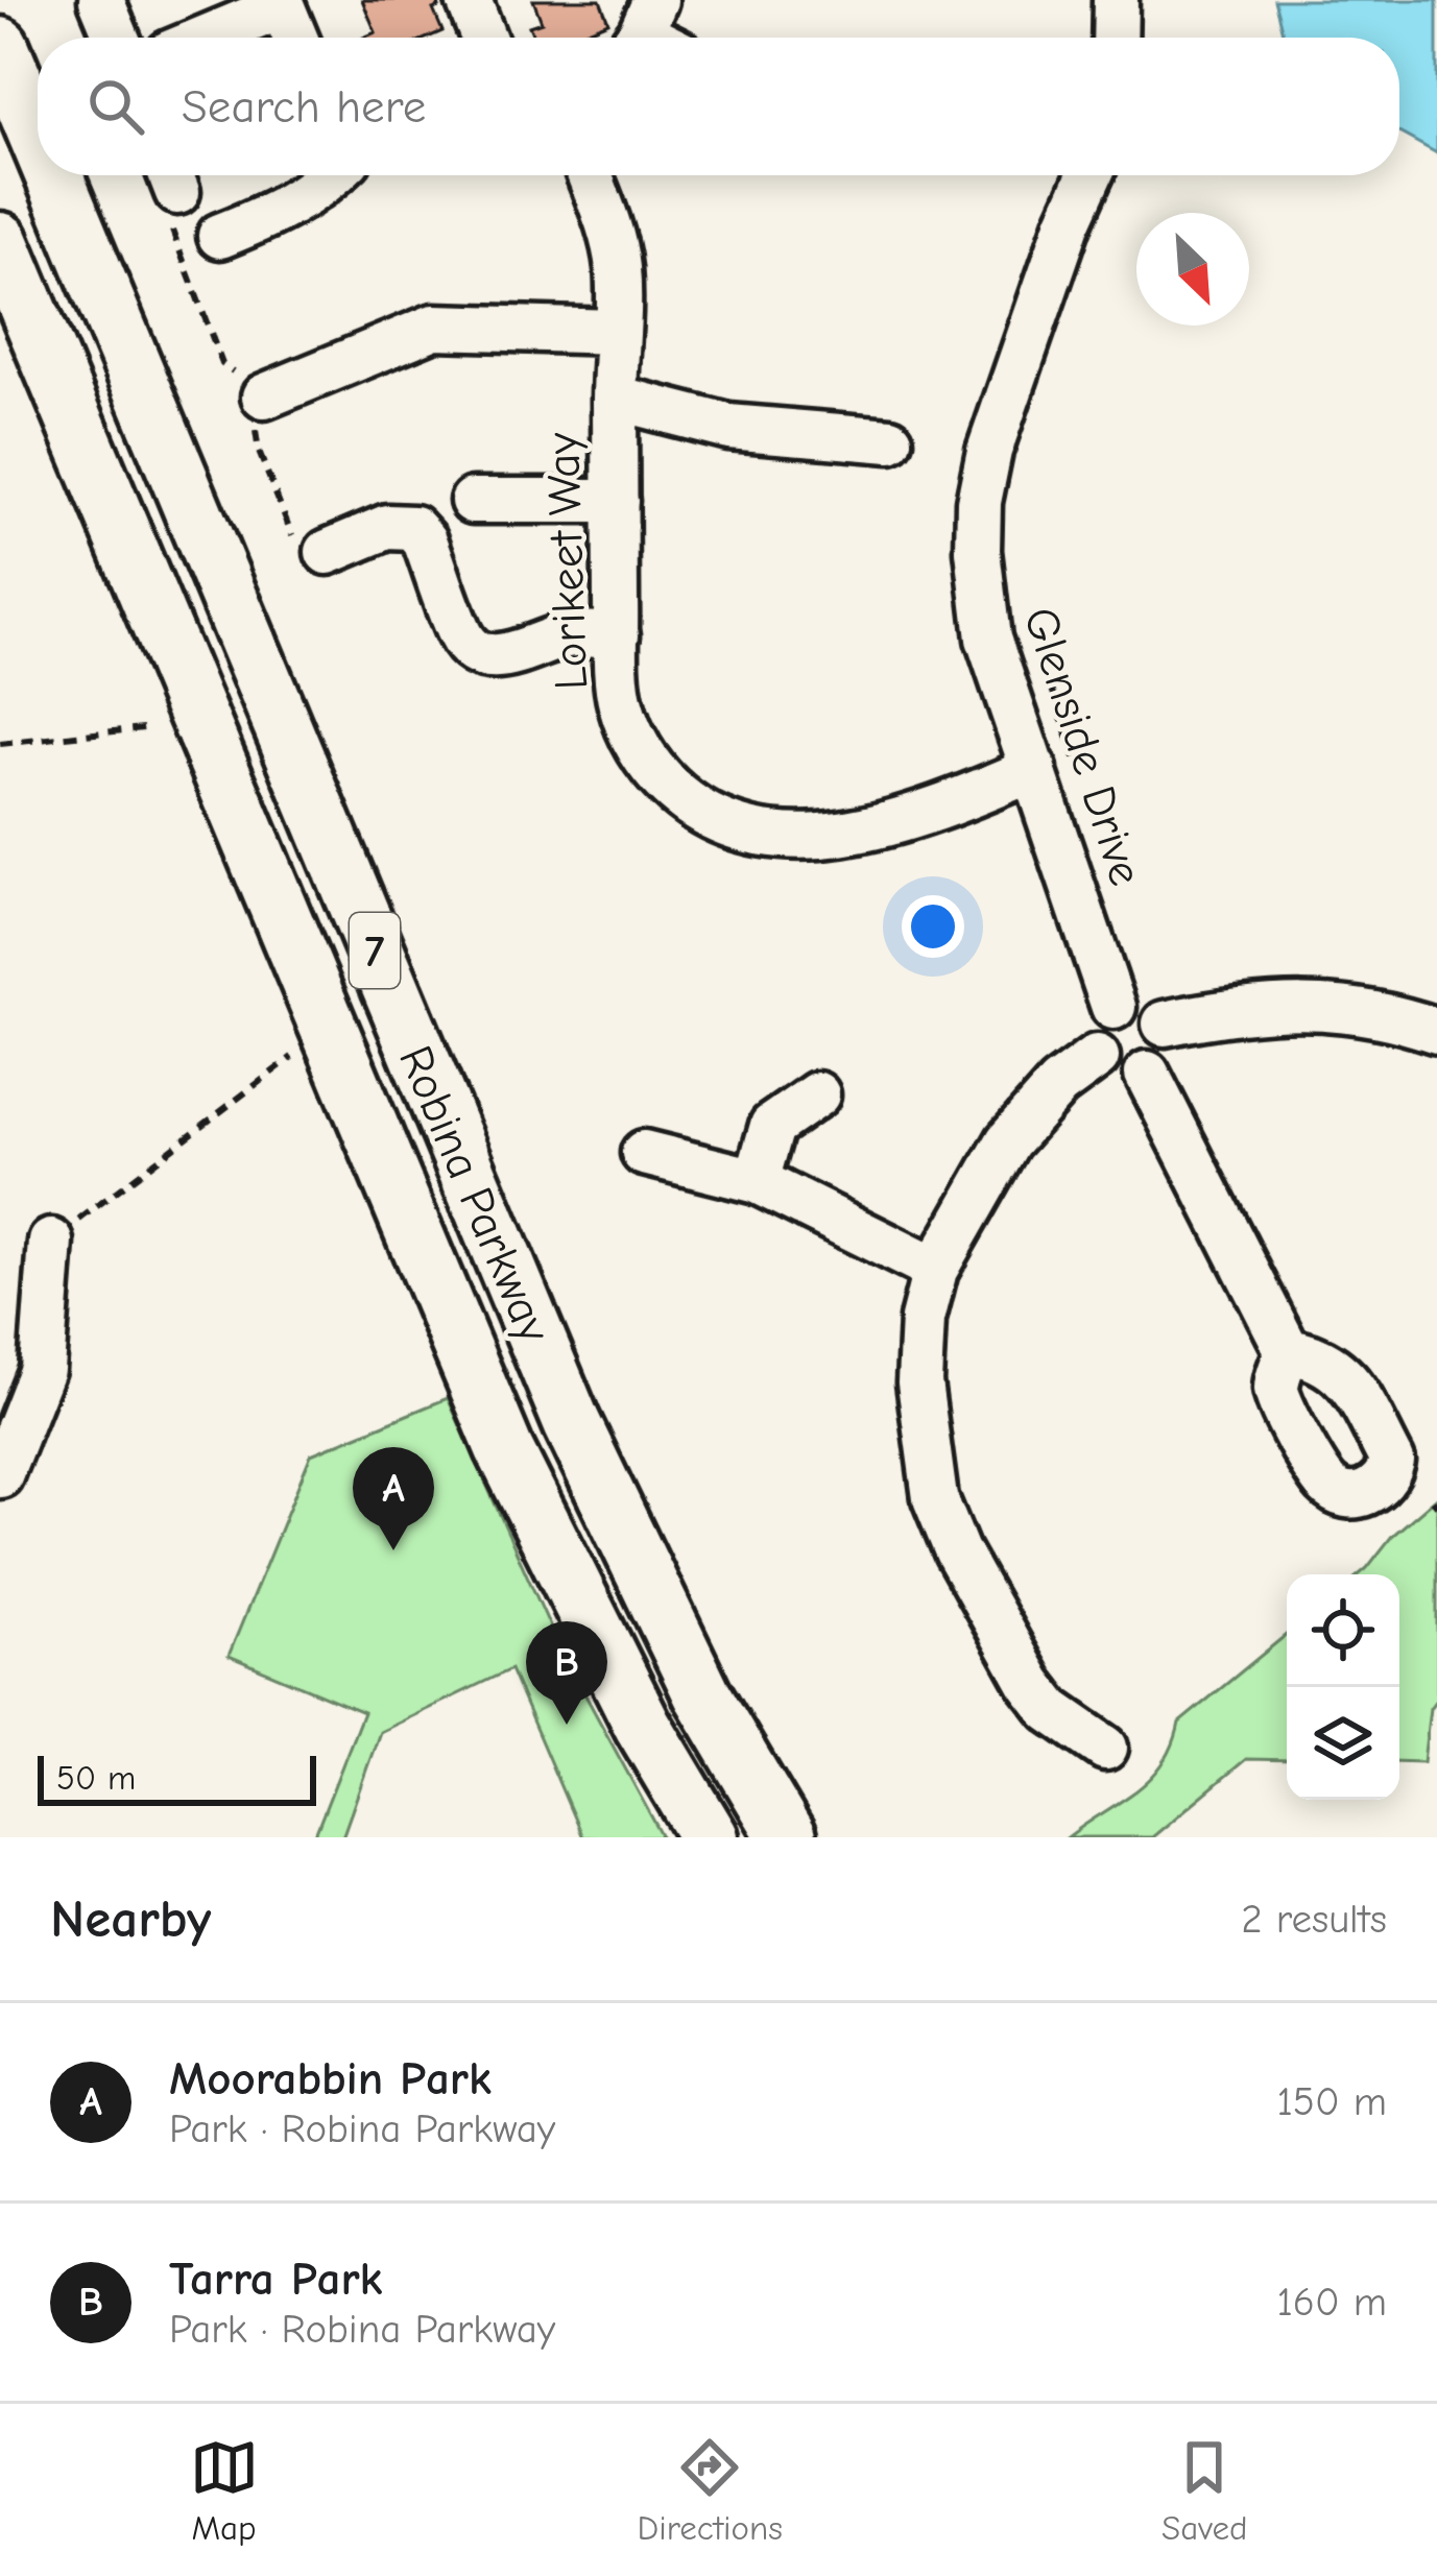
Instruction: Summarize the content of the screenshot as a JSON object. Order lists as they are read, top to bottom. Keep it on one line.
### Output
{"streets":{"main road":["7","Robina Parkway"],"street":["Lorikeet Way","Glenside Drive"]},"crossings":[["Lorikeet Way","Glenside Drive"]],"scale_bar":"50 m","north":"bottom right","page":{"search":"Search here","pins":["A","B"],"scale":"50 m","heading":["Nearby","2 results"],"list":[{"mark":"A","name":"Moorabbin Park","note":"Park · Robina Parkway","value":"150 m"},{"mark":"B","name":"Tarra Park","note":"Park · Robina Parkway","value":"160 m"}],"nav":["Map","Directions","Saved"]}}
